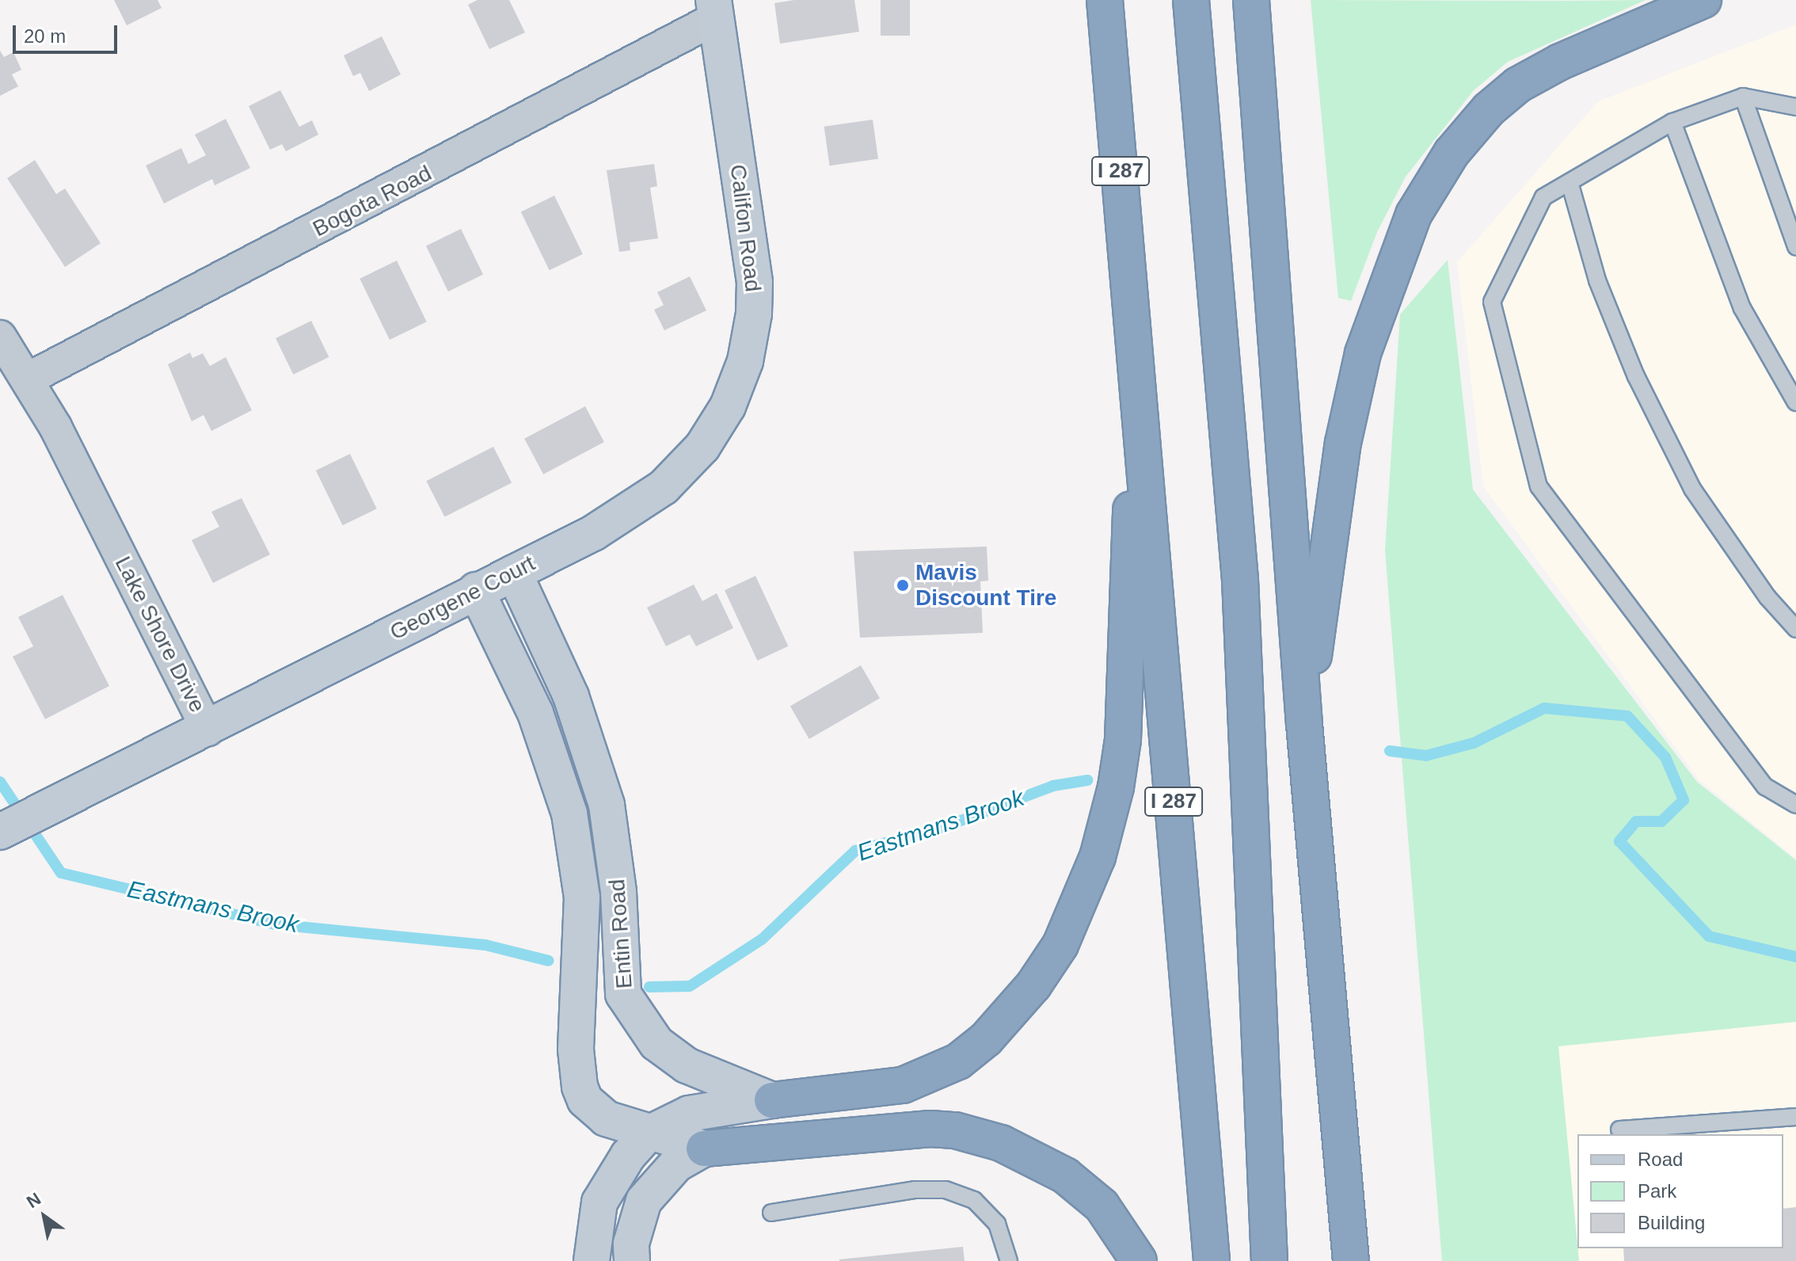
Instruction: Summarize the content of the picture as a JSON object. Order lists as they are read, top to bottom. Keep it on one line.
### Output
{"streets":{"highway":["I 287"],"street":["Bogota Road","Califon Road","Georgene Court","Lake Shore Drive","Entin Road"]},"crossings":[["Bogota Road","Califon Road"],["Bogota Road","Lake Shore Drive"],["Califon Road","Georgene Court"],["Georgene Court","Lake Shore Drive"],["Georgene Court","Entin Road"]],"water":["Eastmans Brook"],"places":["Mavis Discount Tire"],"legend":["Road","Park","Building"],"scale_bar":"20 m","north":"top left"}
